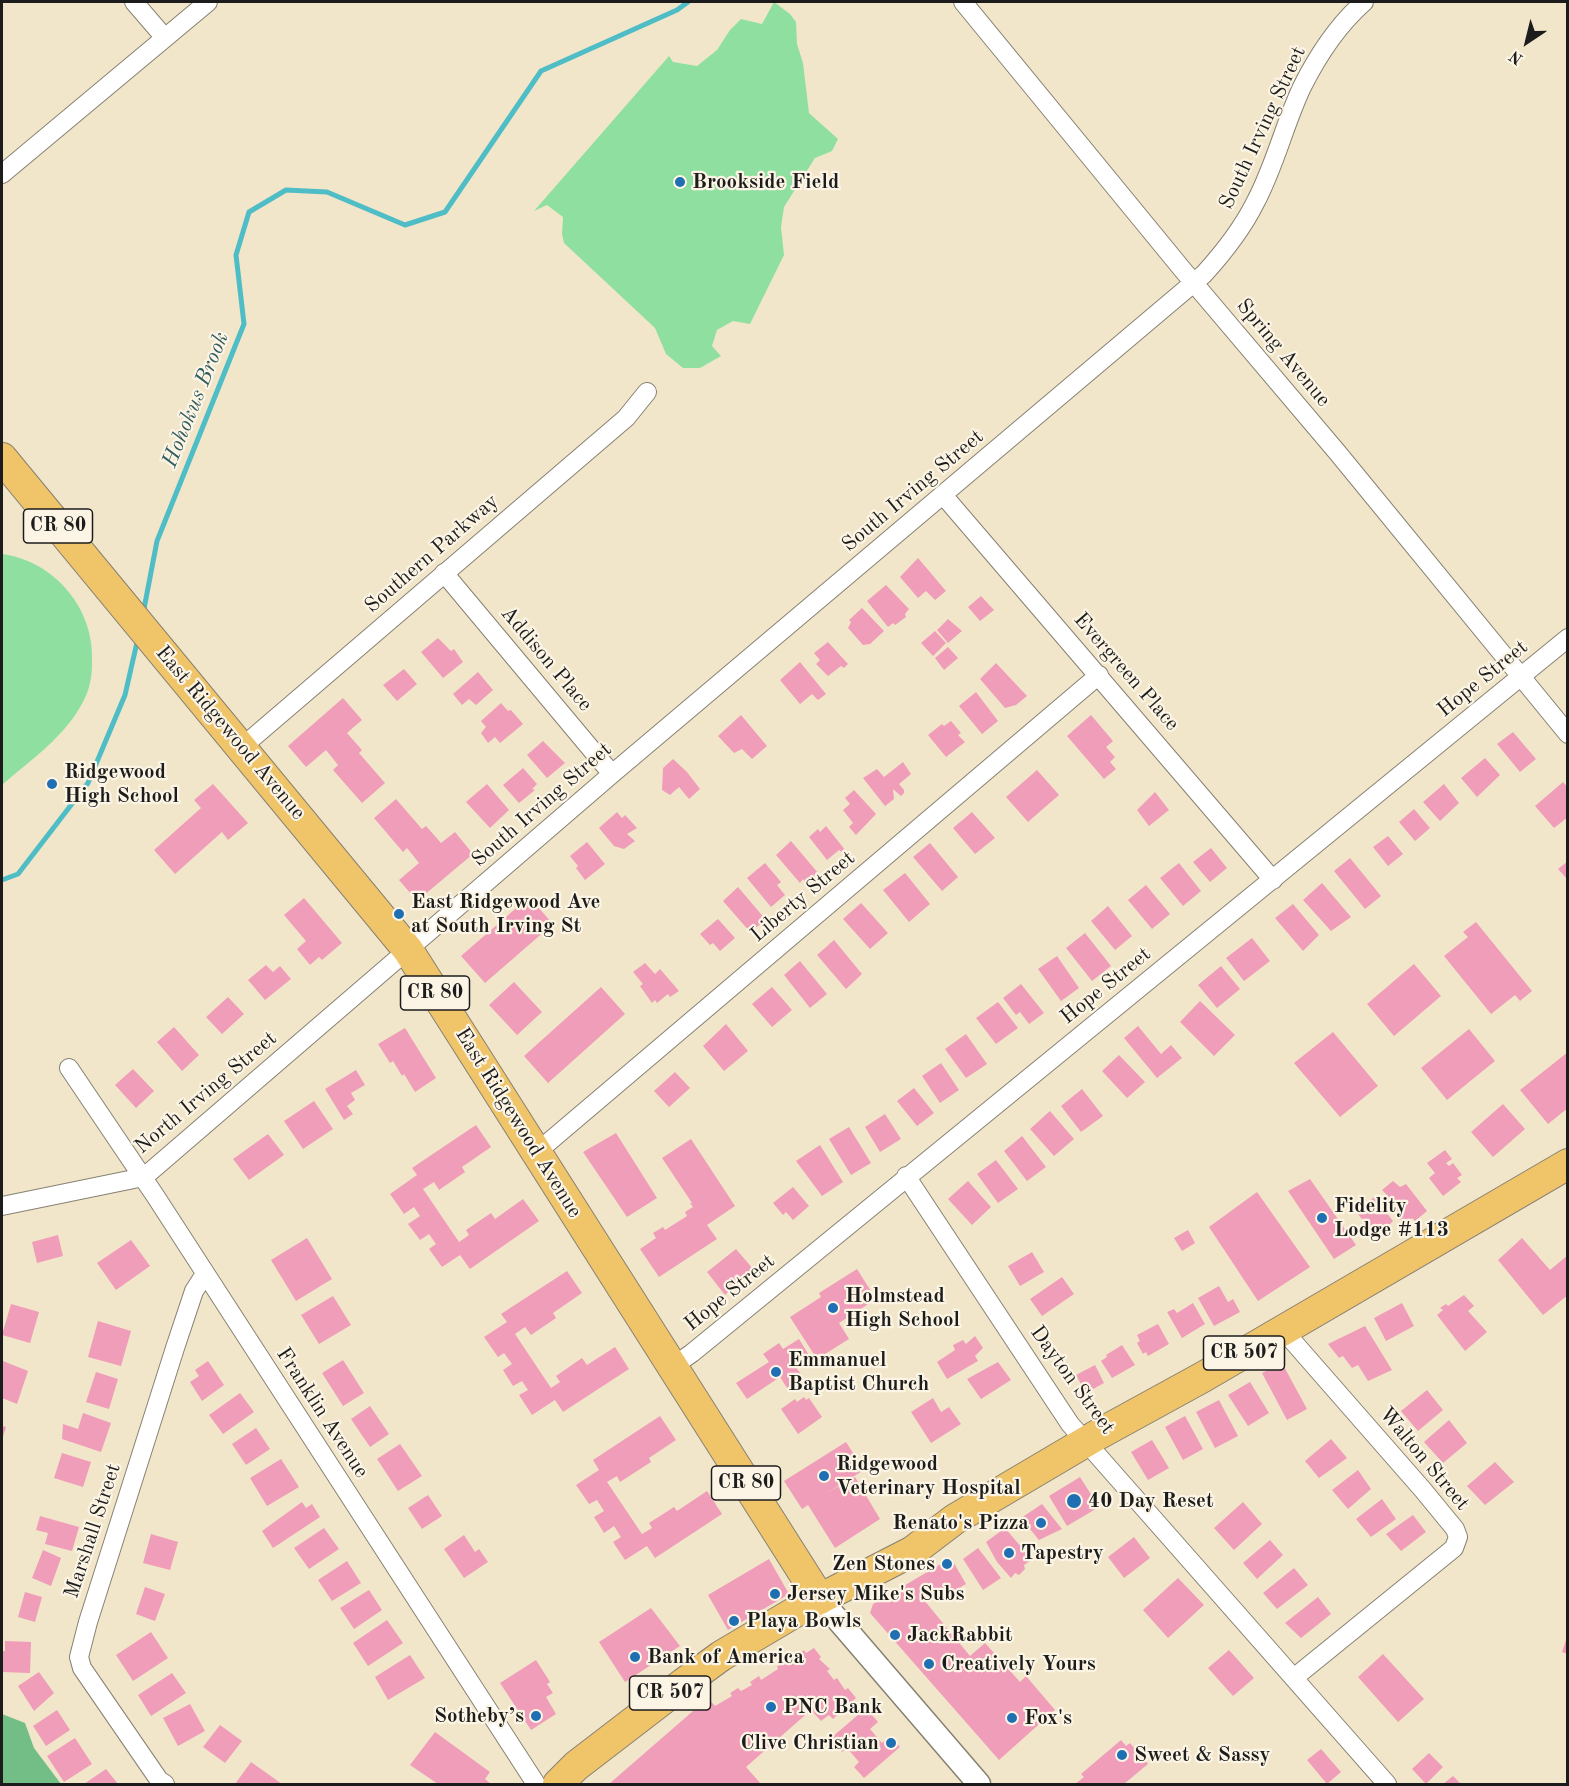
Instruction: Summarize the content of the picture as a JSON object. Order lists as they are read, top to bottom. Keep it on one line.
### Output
{"streets":{"main road":["CR 80","East Ridgewood Avenue","CR 507"],"street":["South Irving Street","Spring Avenue","Southern Parkway","Addison Place","Evergreen Place","Hope Street","Liberty Street","North Irving Street","Dayton Street","Franklin Avenue","Walton Street","Marshall Street"]},"crossings":[["South Irving Street","Spring Avenue"],["South Irving Street","Addison Place"],["South Irving Street","Evergreen Place"],["South Irving Street","East Ridgewood Avenue"],["South Irving Street","North Irving Street"],["Spring Avenue","Hope Street"],["Southern Parkway","Addison Place"],["Southern Parkway","East Ridgewood Avenue"],["Evergreen Place","Hope Street"],["Evergreen Place","Liberty Street"],["Hope Street","East Ridgewood Avenue"],["Hope Street","Dayton Street"],["East Ridgewood Avenue","Liberty Street"],["East Ridgewood Avenue","North Irving Street"],["East Ridgewood Avenue","CR 507"],["North Irving Street","Franklin Avenue"],["CR 507","Dayton Street"],["CR 507","Walton Street"],["Dayton Street","Walton Street"],["Franklin Avenue","Marshall Street"]],"water":["Hohokus Brook"],"places":["Brookside Field","Ridgewood High School","East Ridgewood Ave at South Irving St","Fidelity Lodge #113","Holmstead High School","Emmanuel Baptist Church","Ridgewood Veterinary Hospital","40 Day Reset","Renato's Pizza","Tapestry","Zen Stones","Jersey Mike's Subs","Playa Bowls","JackRabbit","Bank of America","Creatively Yours","PNC Bank","Sotheby’s","Fox's","Clive Christian","Sweet & Sassy"],"north":"bottom left"}
